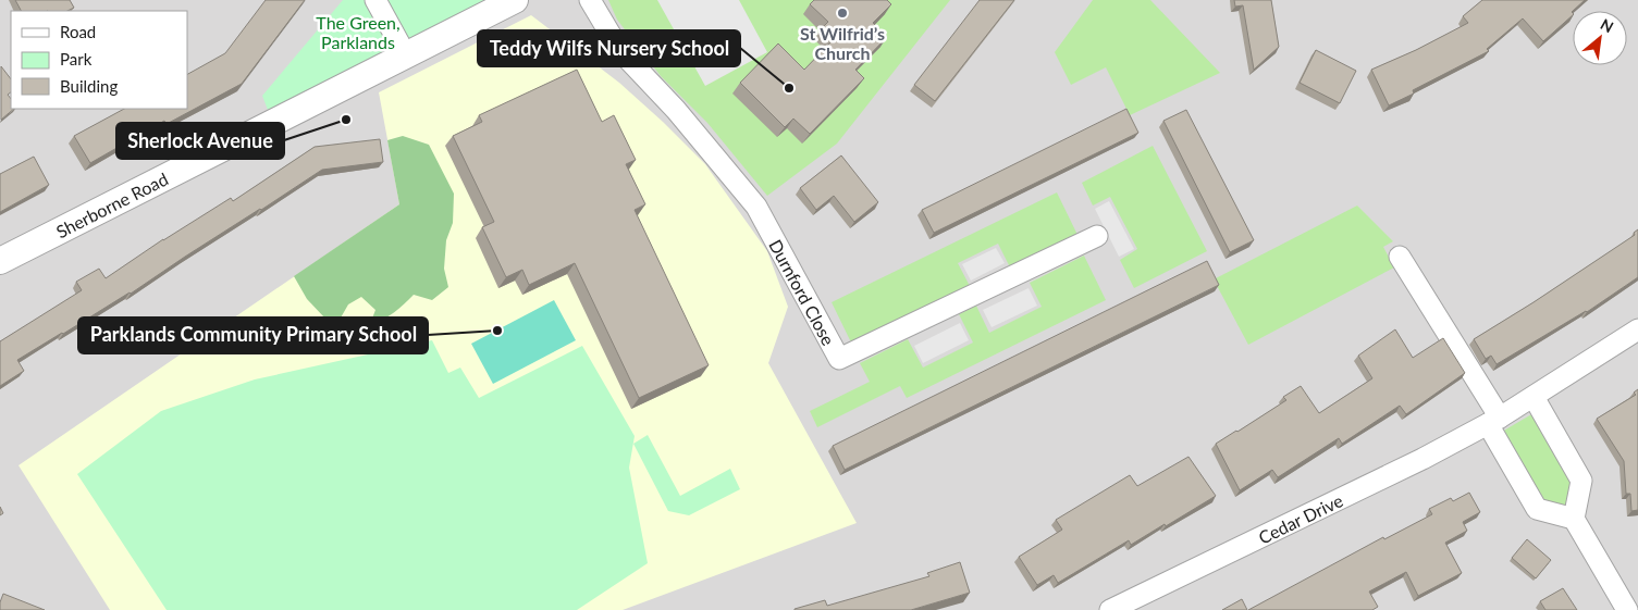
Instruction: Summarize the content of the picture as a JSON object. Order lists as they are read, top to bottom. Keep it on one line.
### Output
{"streets":{"street":["Sherborne Road","Durnford Close","Cedar Drive"]},"parks":["The Green, Parklands"],"places":["St Wilfrid’s Church","Teddy Wilfs Nursery School","Sherlock Avenue","Parklands Community Primary School"],"legend":["Road","Park","Building"],"north":"top right"}
